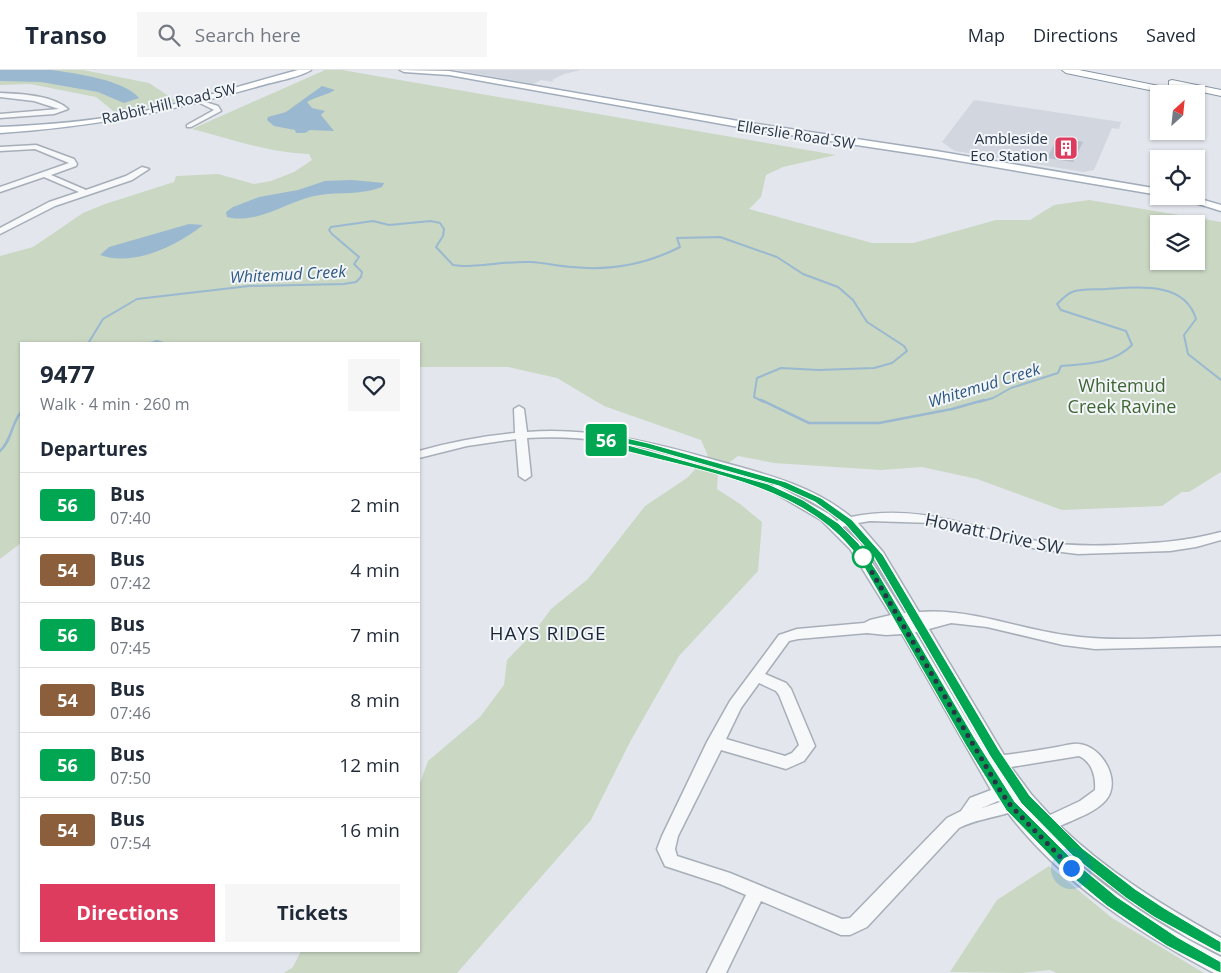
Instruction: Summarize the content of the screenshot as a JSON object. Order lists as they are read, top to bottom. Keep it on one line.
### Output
{"streets":{"main road":["Rabbit Hill Road SW","Ellerslie Road SW"],"street":["Howatt Drive SW"]},"districts":["HAYS RIDGE"],"water":["Whitemud Creek"],"parks":["Whitemud Creek Ravine"],"places":{"building":["Ambleside Eco Station"]},"lines":["bus line 56"],"north":"top right","page":{"header":"Transo","search":"Search here","nav":["Map","Directions","Saved"],"on_map":"56","heading":[["9477","Walk · 4 min · 260 m"],"Departures"],"list":[{"mark":"56","name":"Bus","note":"07:40","value":"2 min"},{"mark":"54","name":"Bus","note":"07:42","value":"4 min"},{"mark":"56","name":"Bus","note":"07:45","value":"7 min"},{"mark":"54","name":"Bus","note":"07:46","value":"8 min"},{"mark":"56","name":"Bus","note":"07:50","value":"12 min"},{"mark":"54","name":"Bus","note":"07:54","value":"16 min"}],"buttons":["Directions","Tickets"]}}
